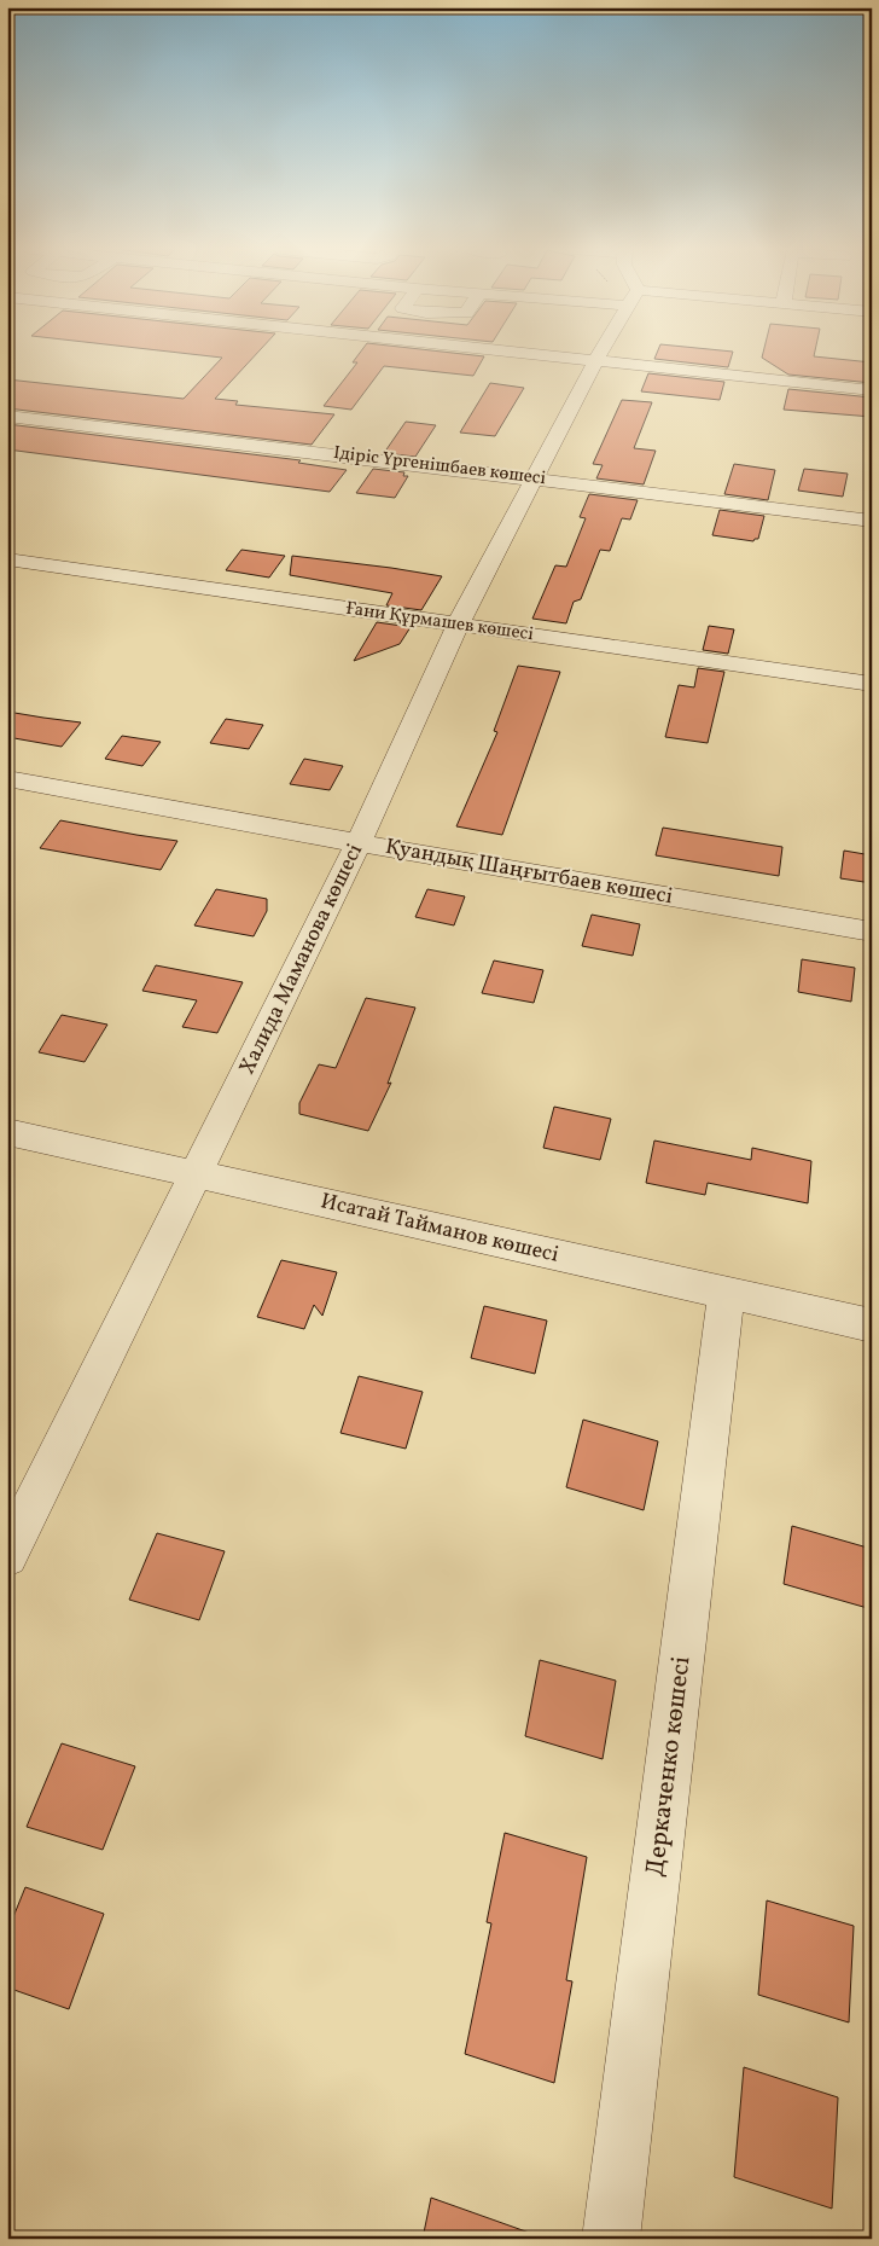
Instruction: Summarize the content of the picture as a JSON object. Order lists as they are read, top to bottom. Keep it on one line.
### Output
{"streets":{"street":["Ідіріс Үргенішбаев көшесі","Ғани Құрмашев көшесі","Қуандық Шаңғытбаев көшесі","Халида Маманова көшесі","Исатай Тайманов көшесі","Деркаченко көшесі"]},"crossings":[["Ідіріс Үргенішбаев көшесі","Халида Маманова көшесі"],["Ғани Құрмашев көшесі","Халида Маманова көшесі"],["Қуандық Шаңғытбаев көшесі","Халида Маманова көшесі"],["Халида Маманова көшесі","Исатай Тайманов көшесі"],["Исатай Тайманов көшесі","Деркаченко көшесі"]]}
